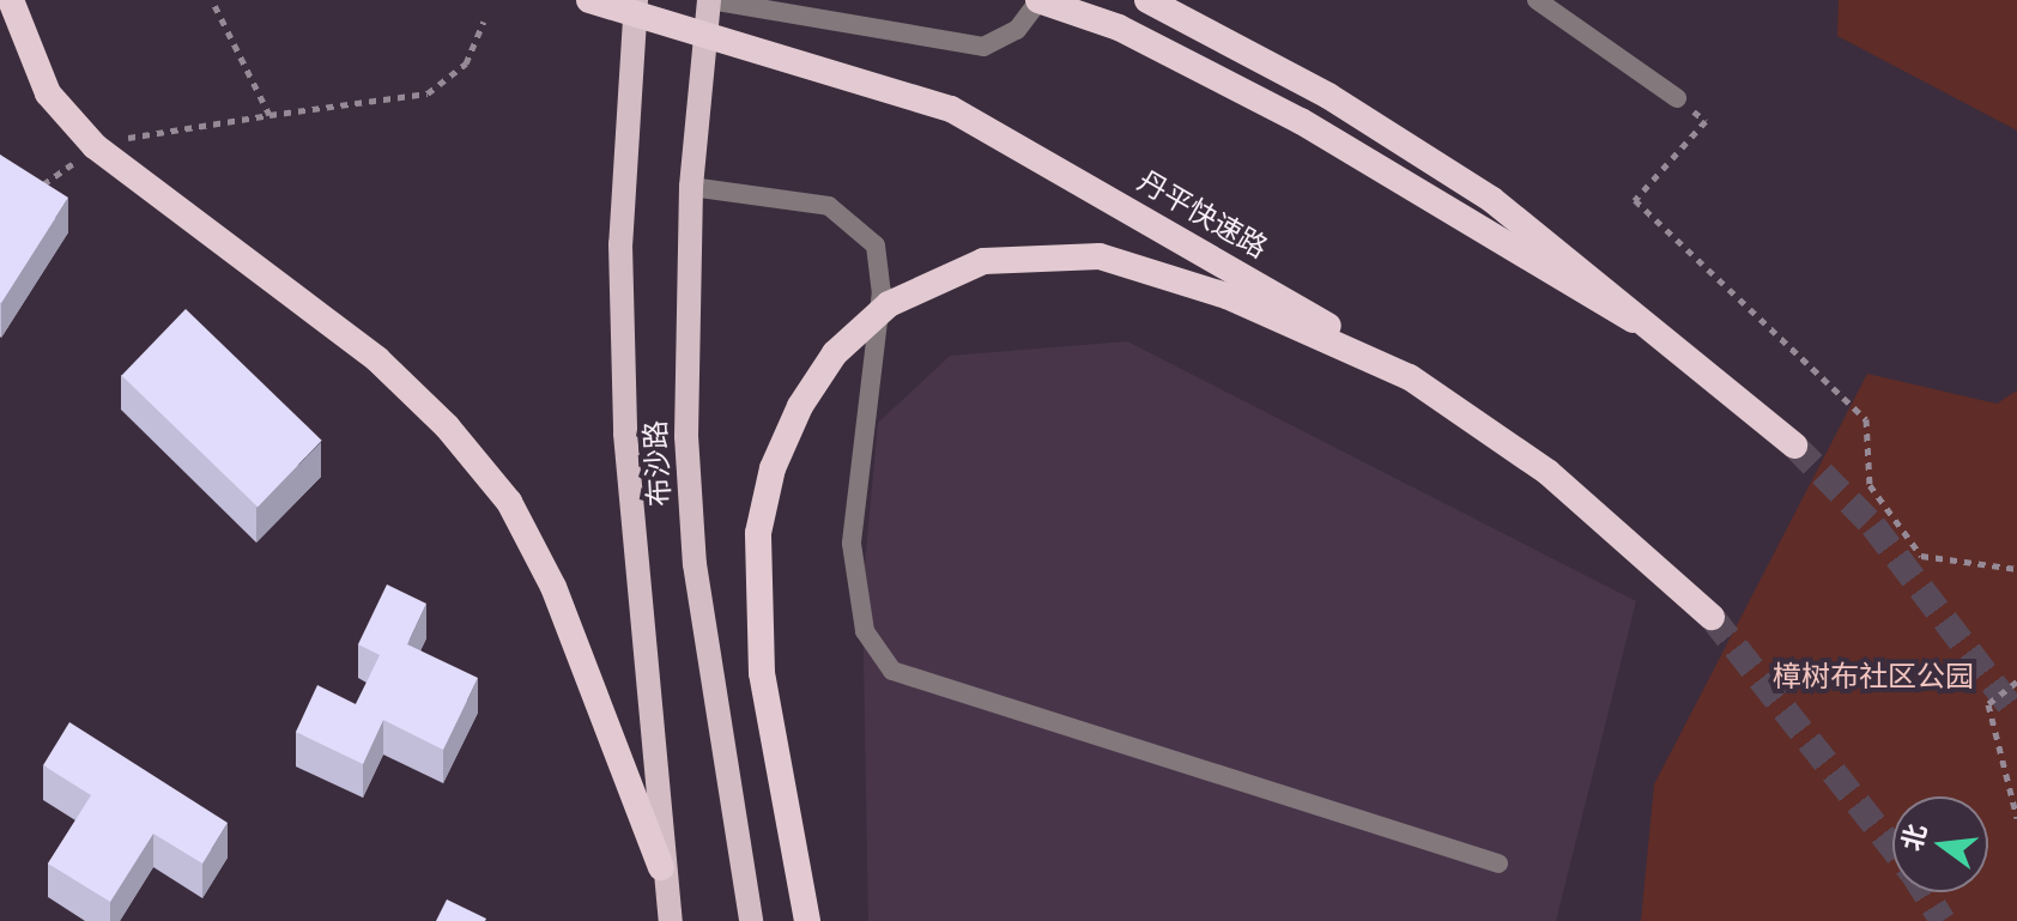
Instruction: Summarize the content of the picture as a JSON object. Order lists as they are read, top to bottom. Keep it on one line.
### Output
{"streets":{"highway":["丹平快速路"],"main road":["布沙路"]},"parks":["樟树布社区公园"],"north":"left"}
